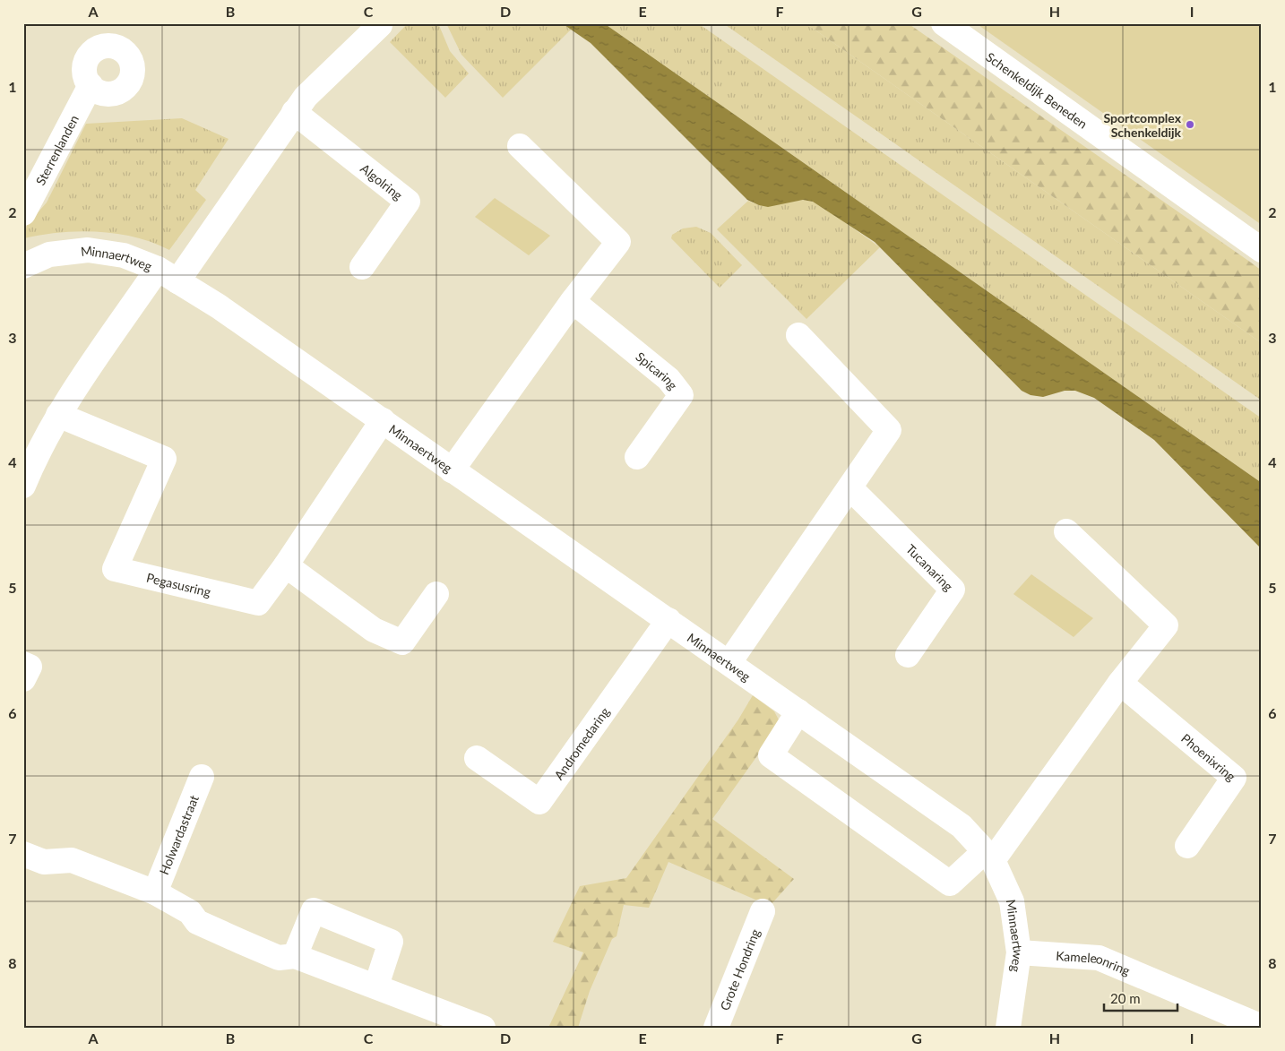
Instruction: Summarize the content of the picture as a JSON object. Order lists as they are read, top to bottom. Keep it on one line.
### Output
{"streets":{"street":["Schenkeldijk Beneden","Sterrenlanden","Algolring","Minnaertweg","Spicaring","Tucanaring","Pegasusring","Andromedaring","Phoenixring","Holwardastraat","Kameleonring","Grote Hondring"]},"crossings":[["Minnaertweg","Pegasusring"],["Minnaertweg","Andromedaring"],["Minnaertweg","Kameleonring"]],"places":["Sportcomplex Schenkeldijk"],"scale_bar":"20 m","grid":{"columns":["A","B","C","D","E","F","G","H","I"],"rows":["1","2","3","4","5","6","7","8"]}}
